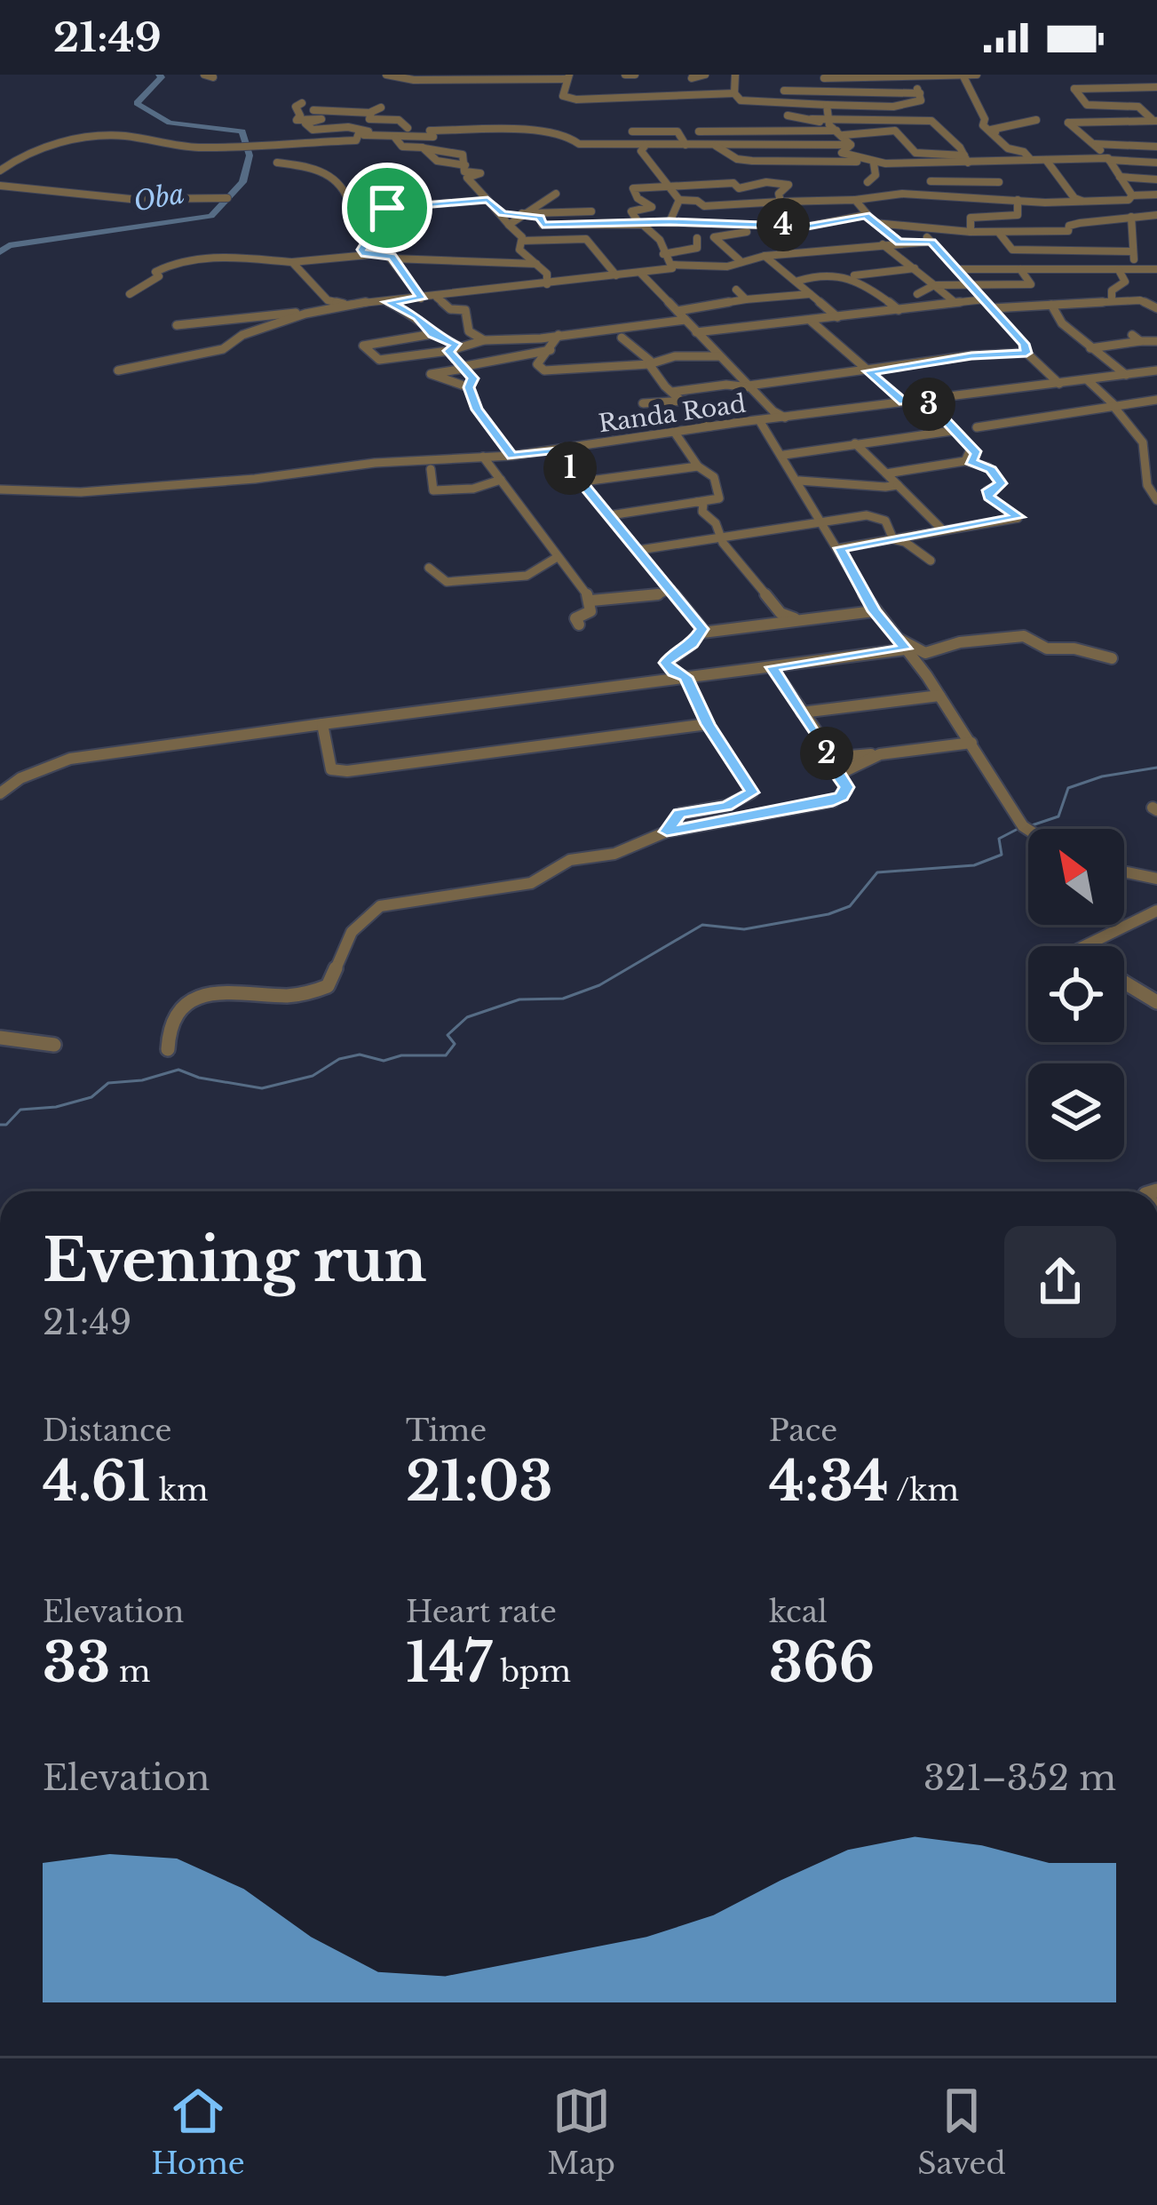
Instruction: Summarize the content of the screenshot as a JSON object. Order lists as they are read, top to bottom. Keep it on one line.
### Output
{"streets":{"street":["Randa Road"]},"water":["Oba"],"north":"top left","page":{"status":"21:49","pins":["4","3","1","2"],"heading":["Evening run","21:49"],"stats":[["Distance","4.61 km"],["Time","21:03"],["Pace","4:34 /km"],["Elevation","33 m"],["Heart rate","147 bpm"],["kcal","366"]],"chart":["Elevation","321–352 m"],"tabs":["Home","Map","Saved"]}}
